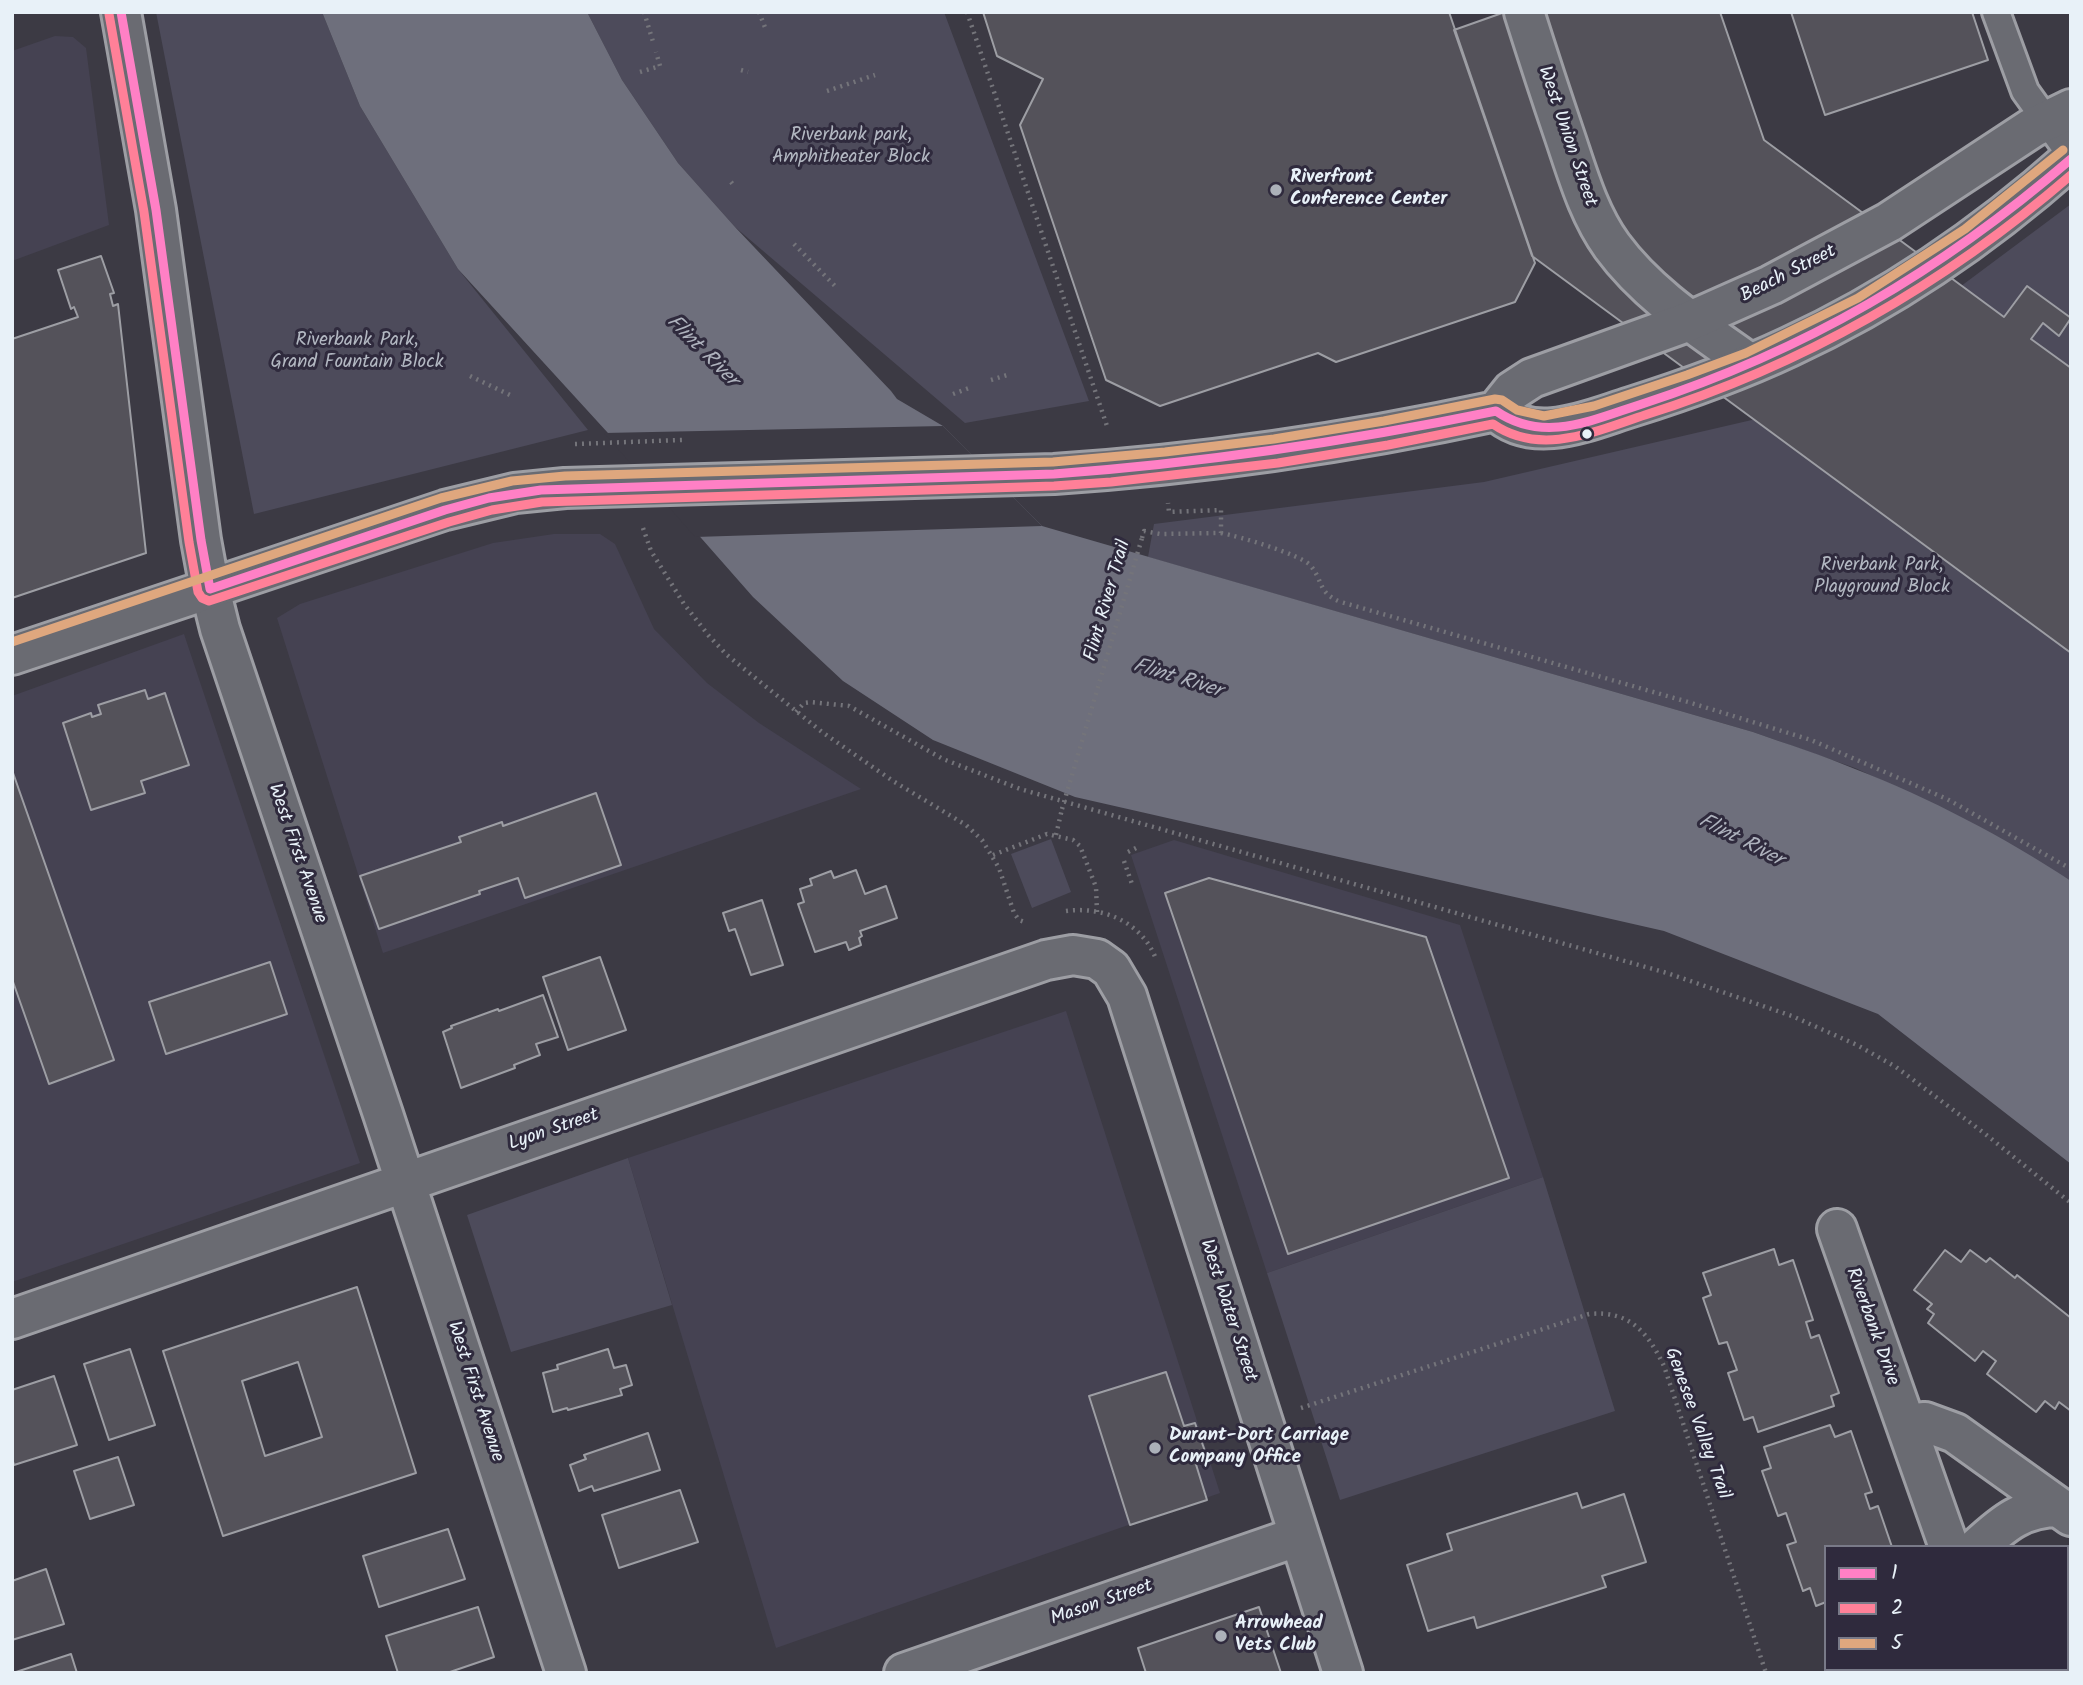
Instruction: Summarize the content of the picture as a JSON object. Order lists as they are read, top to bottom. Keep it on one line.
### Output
{"streets":{"street":["West Union Street","Beach Street","West First Avenue","Lyon Street","West Water Street","Riverbank Drive","Mason Street"],"path":["Flint River Trail","Genesee Valley Trail"]},"crossings":[["West Union Street","Beach Street"],["West First Avenue","Lyon Street"],["Lyon Street","West Water Street"],["West Water Street","Mason Street"]],"water":["Flint River"],"parks":["Riverbank park, Amphitheater Block","Riverbank Park, Grand Fountain Block","Riverbank Park, Playground Block"],"places":["Riverfront Conference Center","Durant-Dort Carriage Company Office","Arrowhead Vets Club"],"lines":["transit line 1","transit line 2","transit line 5"],"legend":["1","2","5"]}
